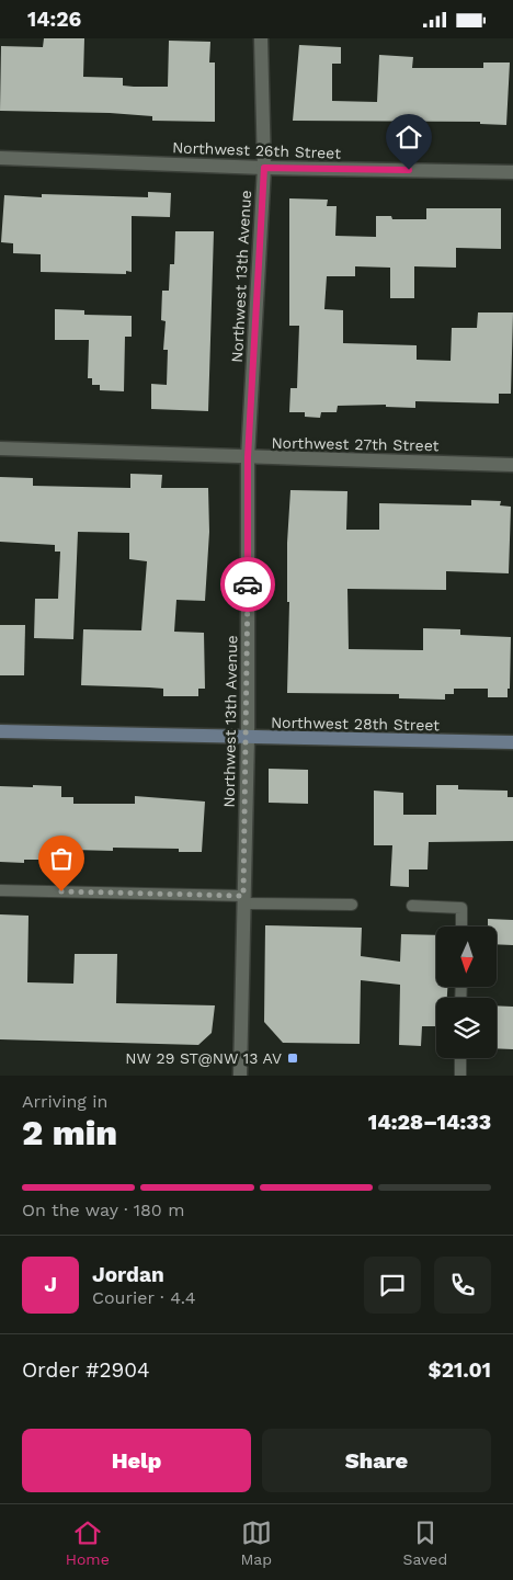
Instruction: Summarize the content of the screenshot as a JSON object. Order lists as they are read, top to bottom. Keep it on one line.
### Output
{"streets":{"street":["Northwest 26th Street","Northwest 13th Avenue","Northwest 27th Street","Northwest 28th Street"]},"crossings":[["Northwest 26th Street","Northwest 13th Avenue"],["Northwest 13th Avenue","Northwest 27th Street"],["Northwest 13th Avenue","Northwest 28th Street"]],"places":{"transit":["NW 29 ST@NW 13 AV"]},"north":"bottom","page":{"status":"14:26","heading":["2 min","Arriving in","14:28–14:33"],"panel":["Jordan","Courier · 4.4","Order #2904","$21.01"],"bar":"On the way · 180 m","round":"J","buttons":["Help","Share"],"tabs":["Home","Map","Saved"]}}
